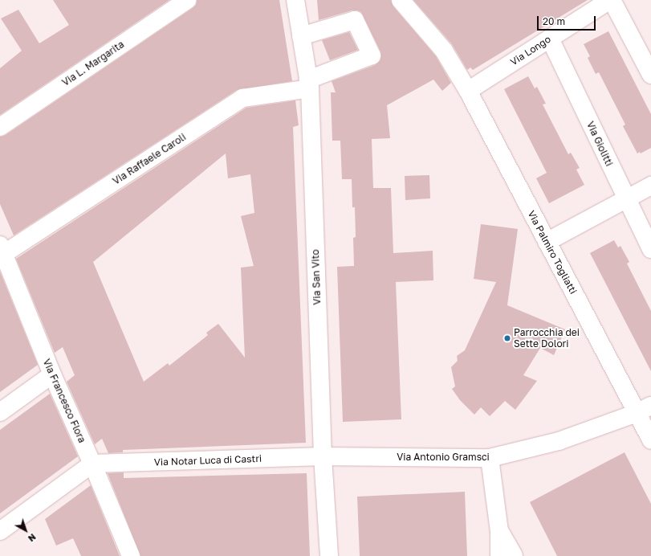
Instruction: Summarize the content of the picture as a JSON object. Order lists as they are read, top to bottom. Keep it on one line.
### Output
{"streets":{"street":["Via Longo","Via L. Margarita","Via Giolitti","Via Raffaele Caroli","Via Palmiro Togliatti","Via San Vito","Via Francesco Flora","Via Antonio Gramsci","Via Notar Luca di Castri"]},"crossings":[["Via Longo","Via Giolitti"],["Via Longo","Via Palmiro Togliatti"],["Via Raffaele Caroli","Via San Vito"],["Via Raffaele Caroli","Via Francesco Flora"],["Via Palmiro Togliatti","Via Antonio Gramsci"],["Via San Vito","Via Antonio Gramsci"],["Via San Vito","Via Notar Luca di Castri"],["Via Francesco Flora","Via Notar Luca di Castri"],["Via Antonio Gramsci","Via Notar Luca di Castri"]],"places":["Parrocchia dei Sette Dolori"],"scale_bar":"20 m","north":"bottom right"}
